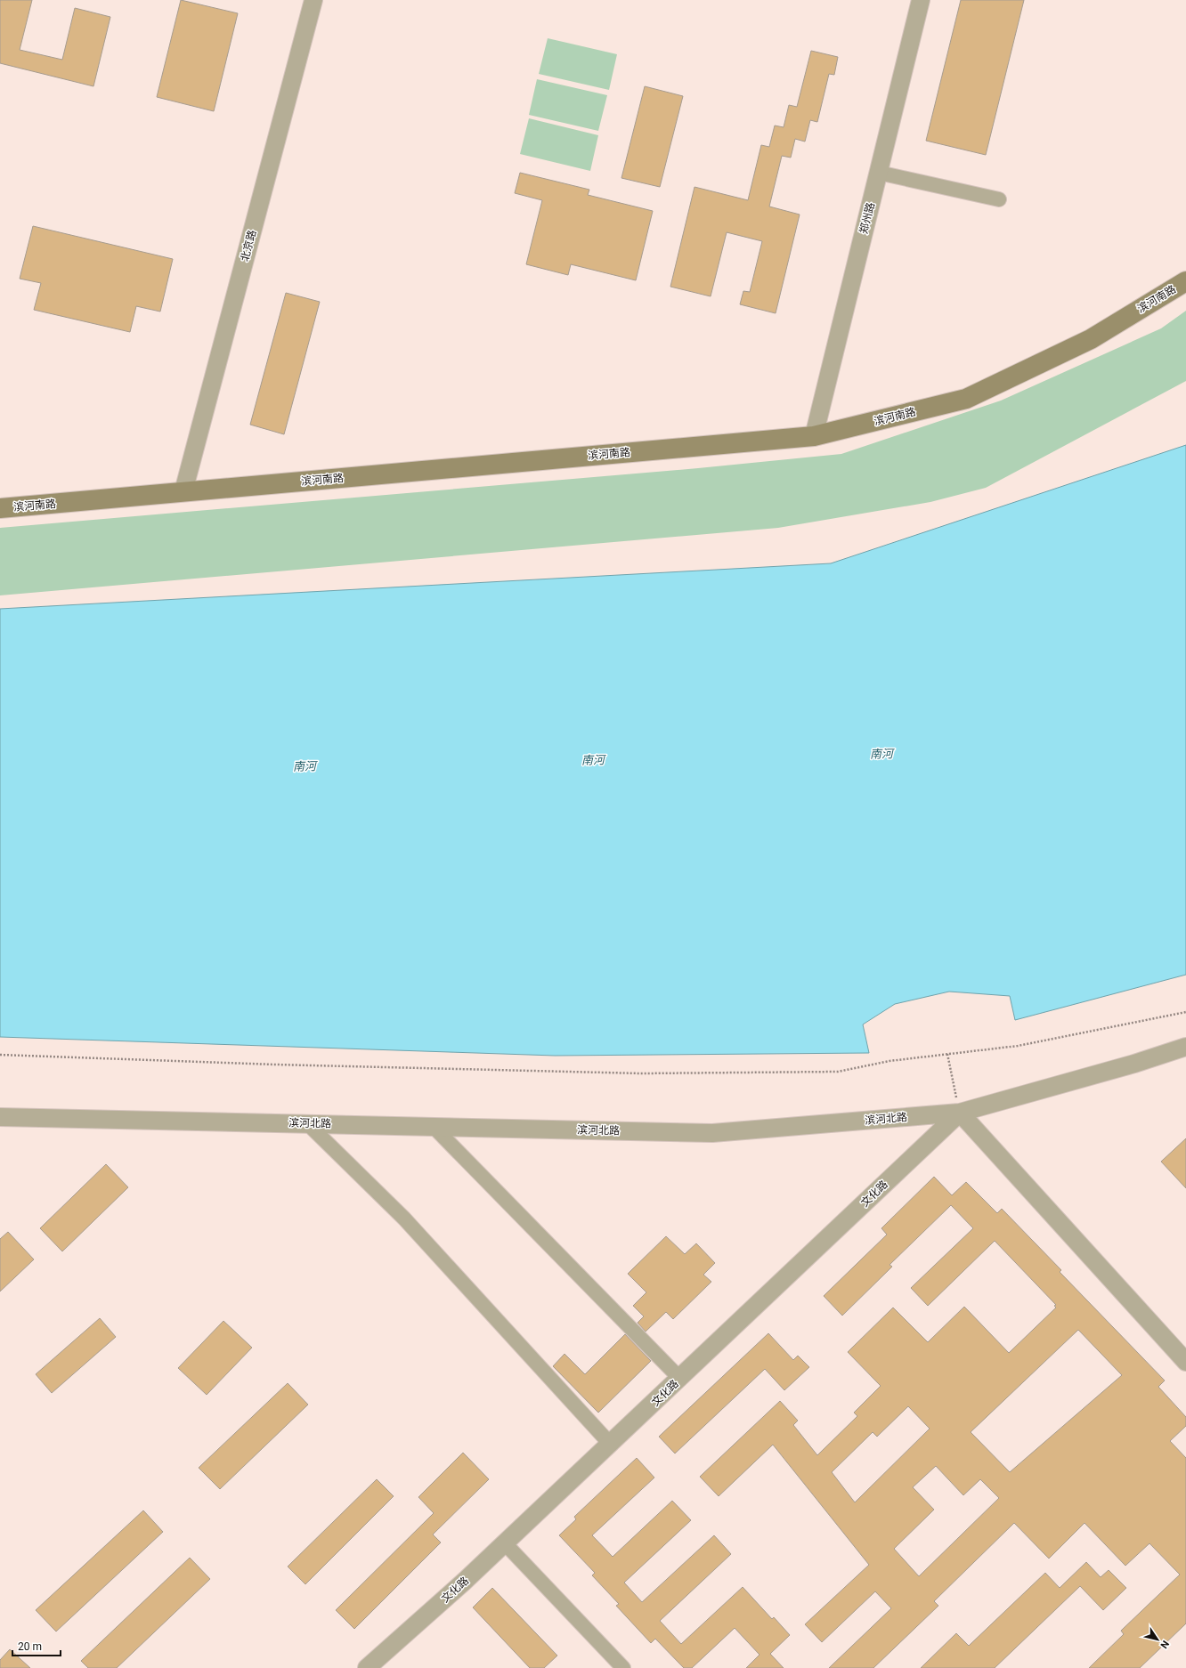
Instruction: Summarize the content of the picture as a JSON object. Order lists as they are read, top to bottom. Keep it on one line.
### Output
{"streets":{"main road":["滨河南路"],"street":["郑州路","北京路","滨河北路","文化路"]},"crossings":[["郑州路","滨河南路"],["北京路","滨河南路"],["滨河北路","文化路"]],"water":["南河"],"scale_bar":"20 m","north":"bottom right"}
